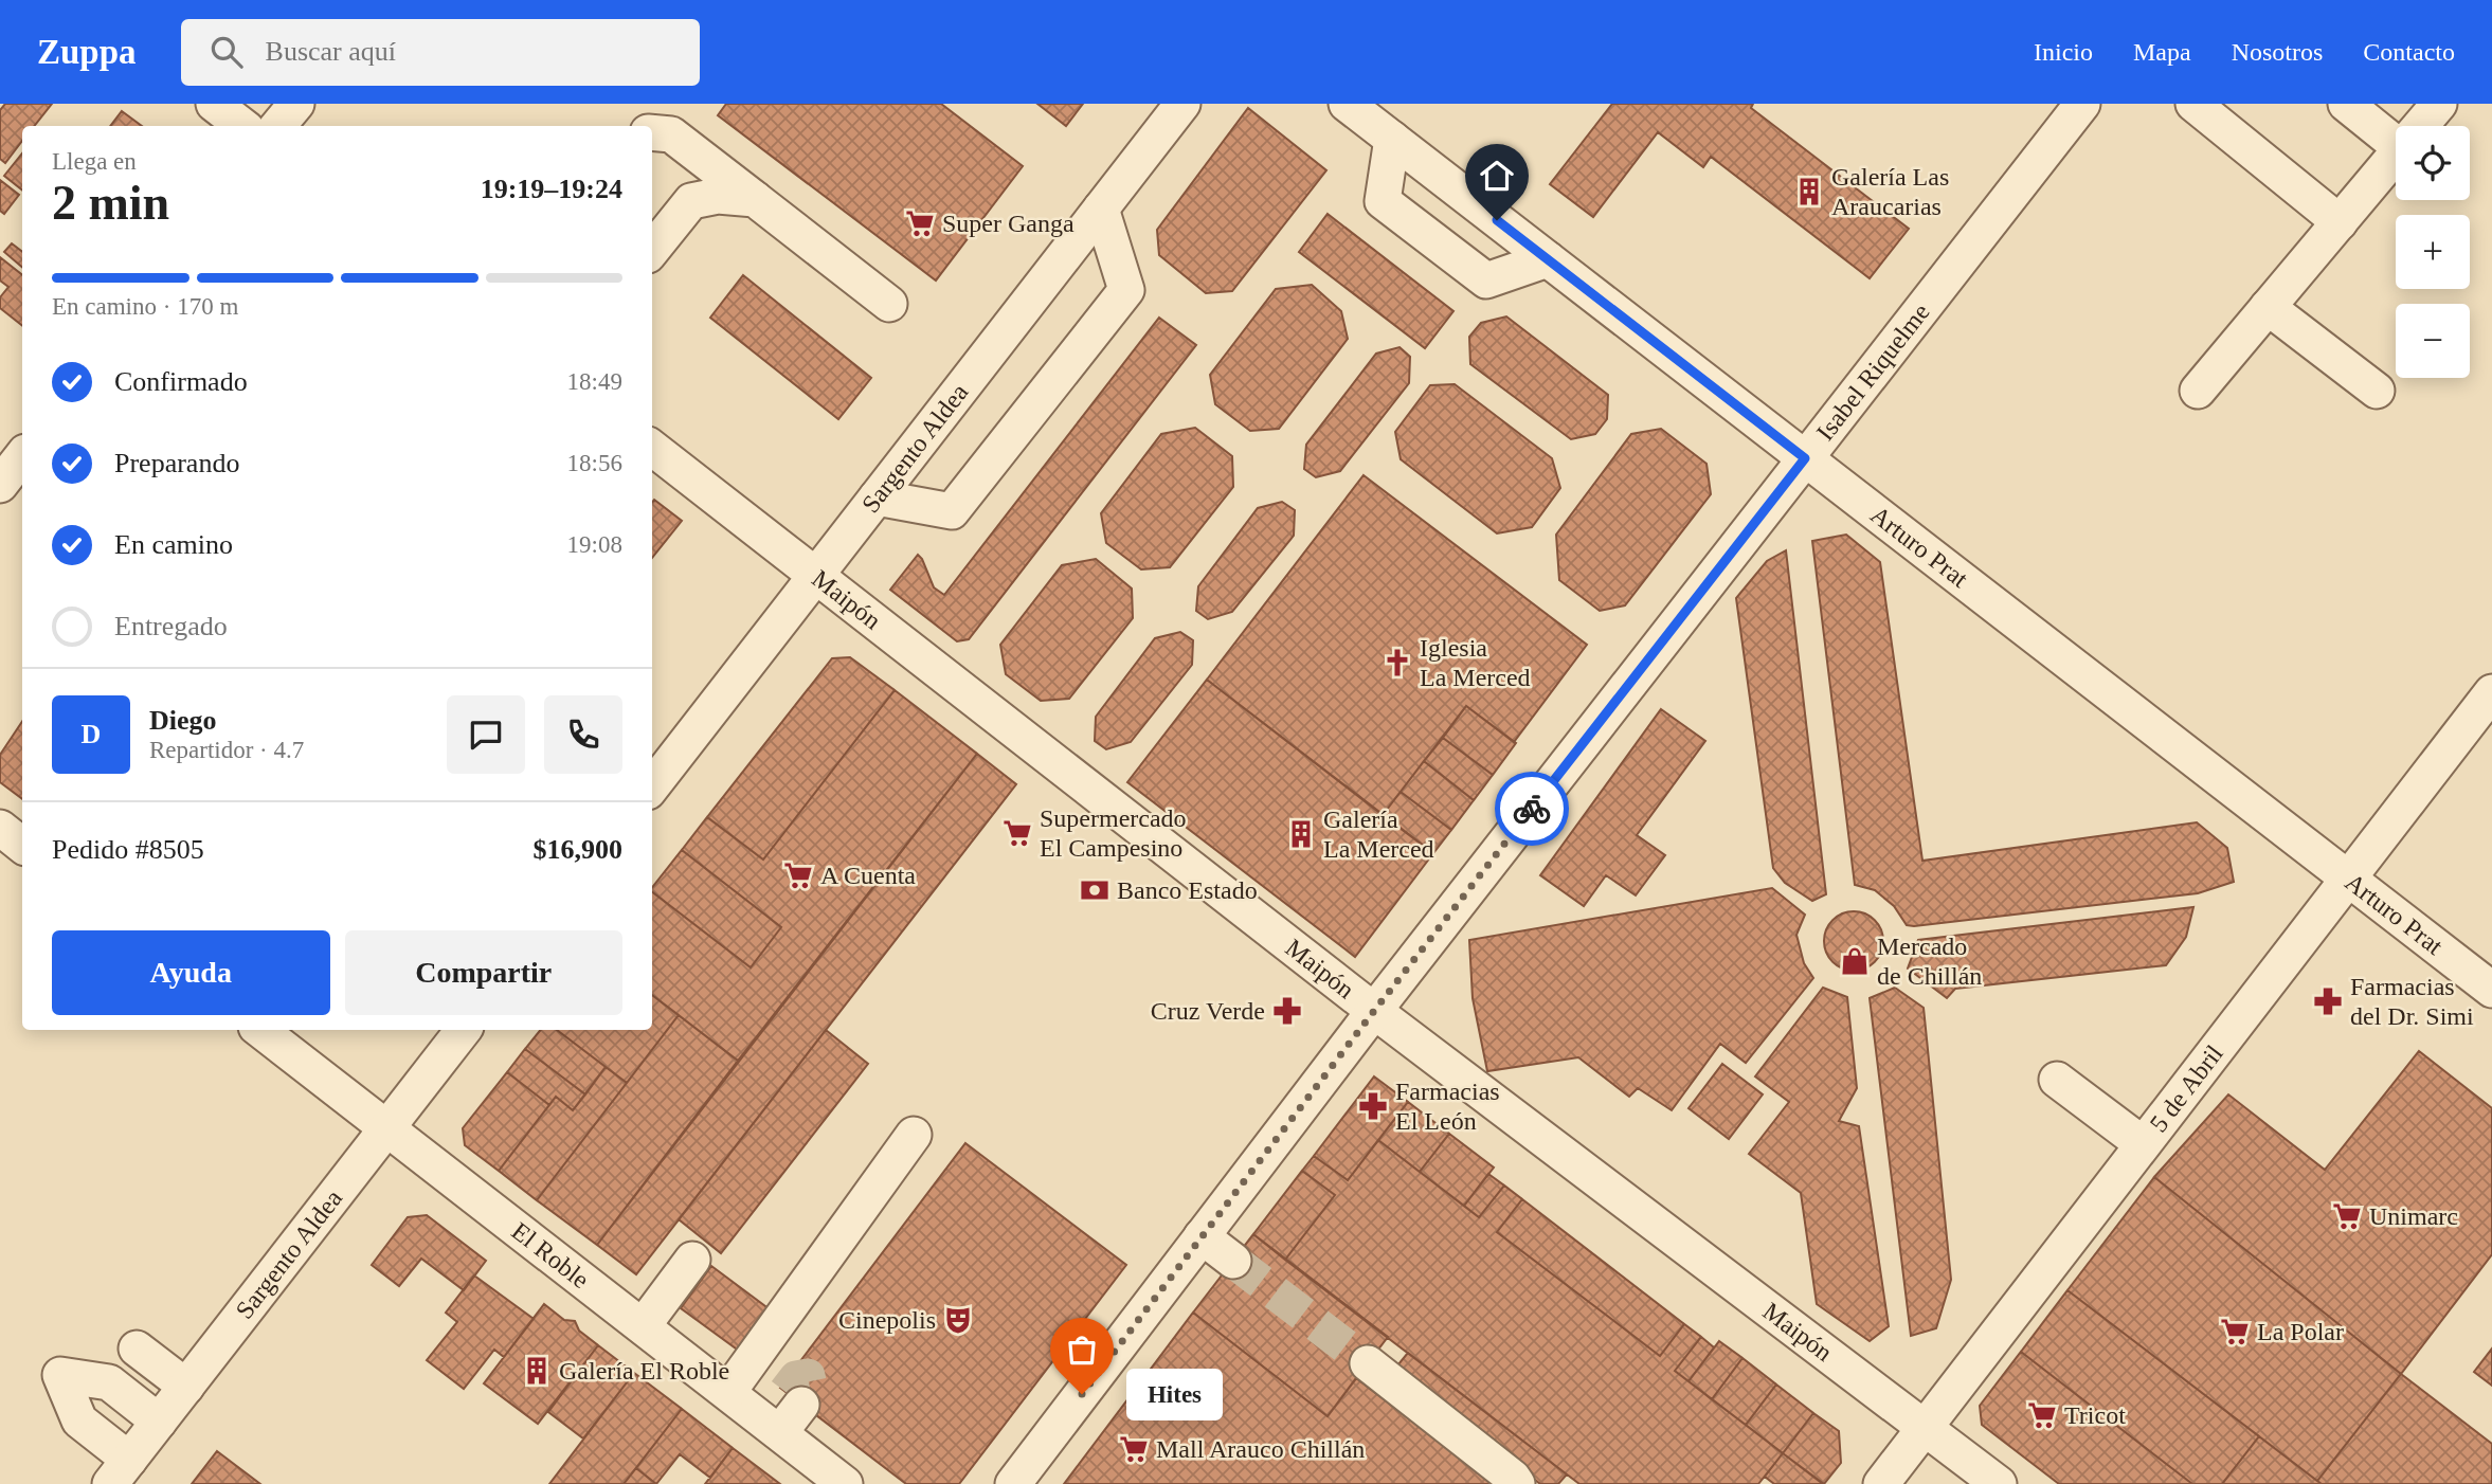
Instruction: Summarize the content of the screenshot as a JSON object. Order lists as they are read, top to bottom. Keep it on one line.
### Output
{"streets":{"street":["Isabel Riquelme","Sargento Aldea","Arturo Prat","Maipón","5 de Abril","El Roble"]},"crossings":[["Isabel Riquelme","Arturo Prat"],["Isabel Riquelme","Maipón"],["Sargento Aldea","Maipón"],["Sargento Aldea","El Roble"],["Arturo Prat","5 de Abril"],["Maipón","5 de Abril"]],"places":{"building":["Galería Las Araucarias","Galería La Merced","Galería El Roble"],"supermarket":["Super Ganga","Supermercado El Campesino","A Cuenta","Unimarc","La Polar","Tricot","Mall Arauco Chillán"],"church":["Iglesia La Merced"],"bank":["Banco Estado"],"shop":["Mercado de Chillán"],"pharmacy":["Farmacias del Dr. Simi","Cruz Verde","Farmacias El León"],"theatre":["Cinepolis"],"other":["Hites"]},"page":{"header":"Zuppa","search":"Buscar aquí","nav":["Inicio","Mapa","Nosotros","Contacto"],"map_buttons":["+","−"],"heading":["2 min","Llega en","19:19–19:24"],"panel":["Diego","Repartidor · 4.7","Pedido #8505","$16,900"],"bar":"En camino · 170 m","list":[["Confirmado","18:49"],["Preparando","18:56"],["En camino","19:08"],"Entregado"],"round":"D","buttons":["Ayuda","Compartir"],"bubble":"Hites"}}
